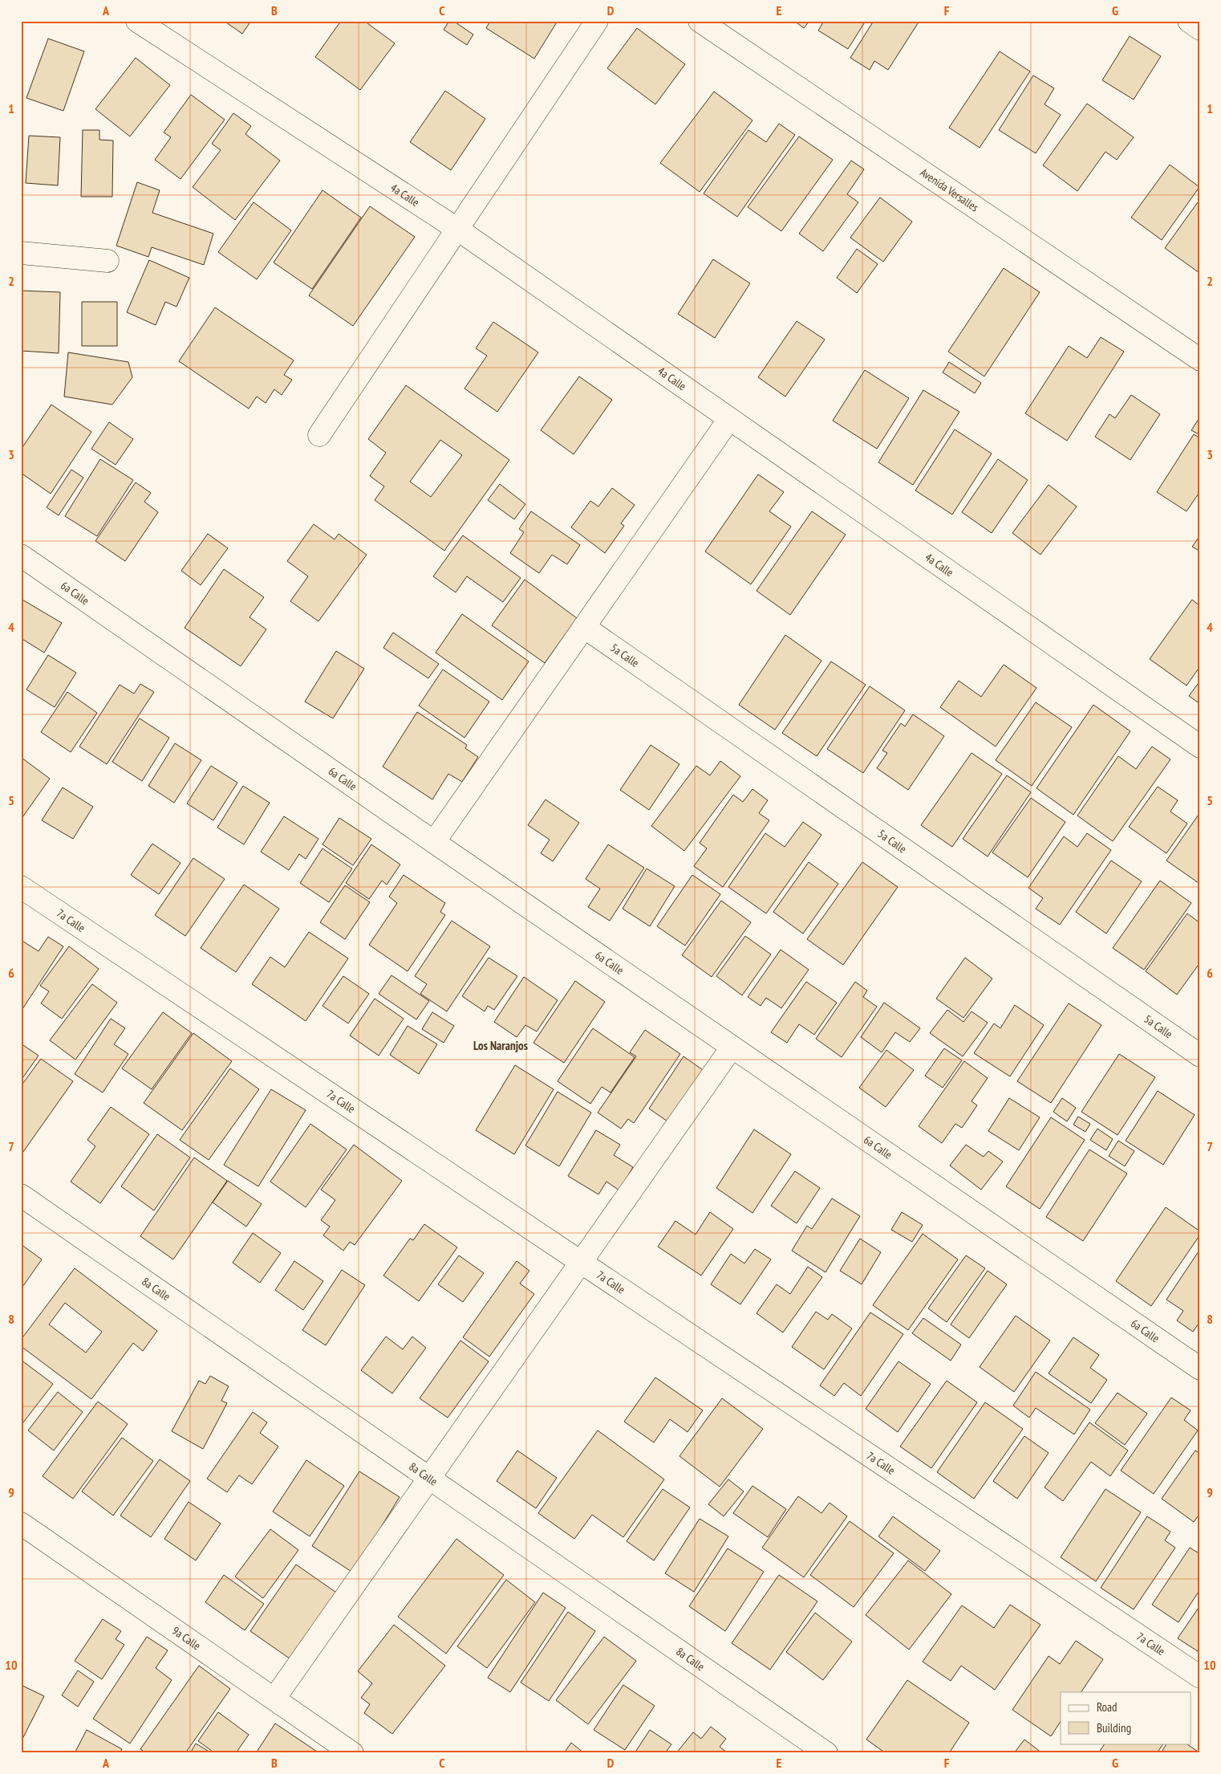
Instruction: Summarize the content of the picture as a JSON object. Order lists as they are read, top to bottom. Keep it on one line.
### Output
{"streets":{"street":["Avenida Versalles","4a Calle","6a Calle","5a Calle","7a Calle","8a Calle","9a Calle"]},"districts":["Los Naranjos"],"legend":["Road","Building"],"grid":{"columns":["A","B","C","D","E","F","G"],"rows":["1","2","3","4","5","6","7","8","9","10"]}}
